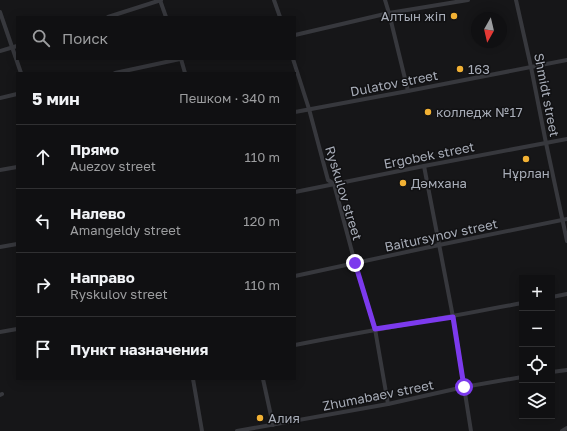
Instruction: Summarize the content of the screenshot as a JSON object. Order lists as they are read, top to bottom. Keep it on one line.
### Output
{"streets":{"street":["Dulatov street","Shmidt street","Ergobek street","Ryskulov street","Baitursynov street","Zhumabaev street"]},"crossings":[["Dulatov street","Shmidt street"],["Dulatov street","Ryskulov street"],["Shmidt street","Ergobek street"],["Shmidt street","Baitursynov street"],["Ergobek street","Ryskulov street"],["Ryskulov street","Baitursynov street"],["Ryskulov street","Zhumabaev street"]],"places":["Алтын жіп","163","колледж №17","Нұрлан","Дәмхана","Алия"],"north":"bottom","page":{"search":"Поиск","heading":["5 мин","Пешком · 340 m"],"list":[["Прямо","Auezov street","110 m"],["Налево","Amangeldy street","120 m"],["Направо","Ryskulov street","110 m"],"Пункт назначения"],"map_buttons":["+","−"]}}
